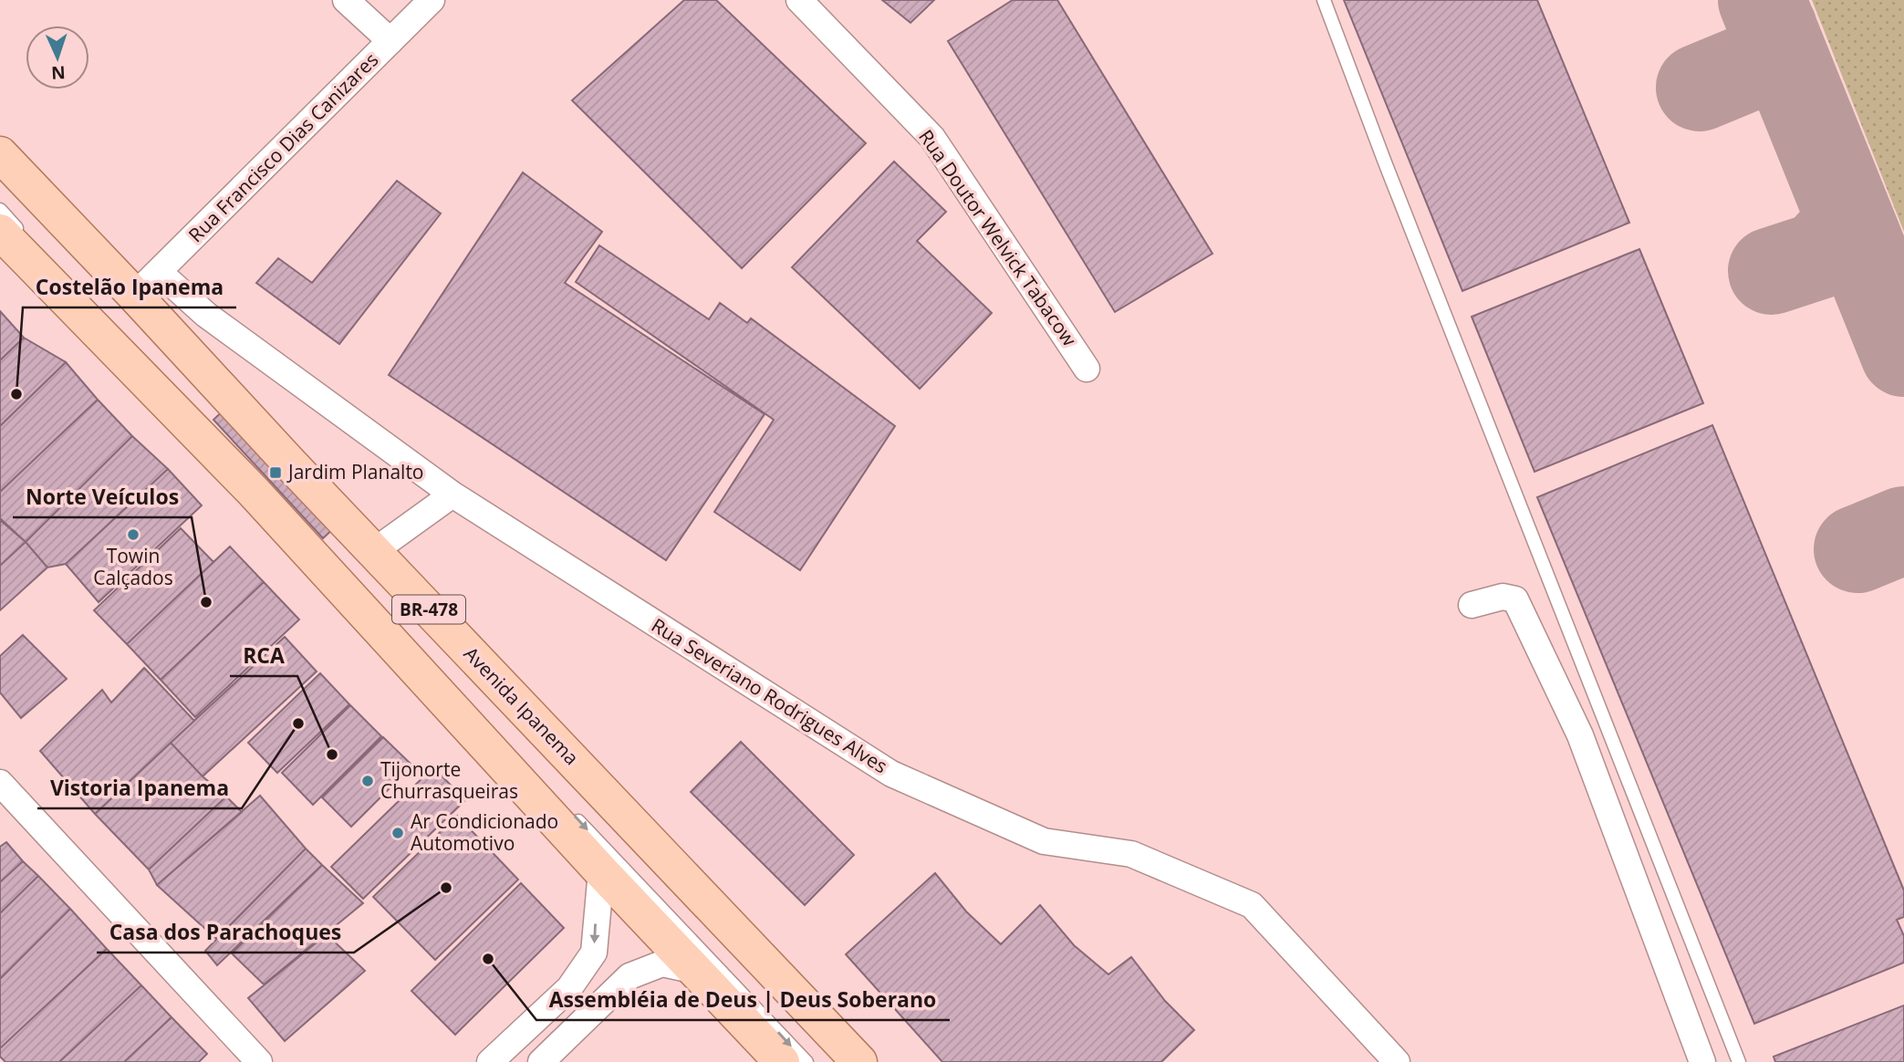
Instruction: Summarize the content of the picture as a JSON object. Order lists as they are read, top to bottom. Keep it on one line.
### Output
{"streets":{"main road":["BR-478","Avenida Ipanema"],"street":["Rua Francisco Dias Canizares","Rua Doutor Welvick Tabacow","Rua Severiano Rodrigues Alves"]},"crossings":[["Rua Francisco Dias Canizares","Rua Severiano Rodrigues Alves"],["Rua Francisco Dias Canizares","Avenida Ipanema"],["Rua Severiano Rodrigues Alves","Avenida Ipanema"]],"places":{"other":["Costelão Ipanema","Towin Calçados","Norte Veículos","Vistoria Ipanema","RCA","Tijonorte Churrasqueiras","Ar Condicionado Automotivo","Casa dos Parachoques","Assembléia de Deus | Deus Soberano"],"transit":["Jardim Planalto"]},"north":"bottom"}
